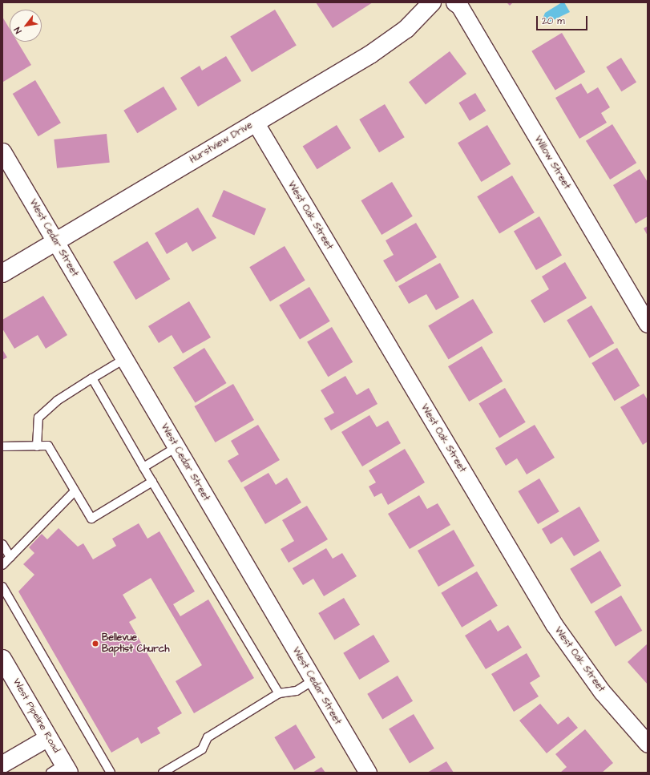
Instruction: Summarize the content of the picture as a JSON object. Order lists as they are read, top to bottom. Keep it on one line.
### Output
{"streets":{"street":["Hurstview Drive","Willow Street","West Oak Street","West Cedar Street","West Pipeline Road"]},"crossings":[["Hurstview Drive","West Oak Street"],["Hurstview Drive","West Cedar Street"]],"places":["Bellevue Baptist Church"],"scale_bar":"20 m","north":"bottom left"}
